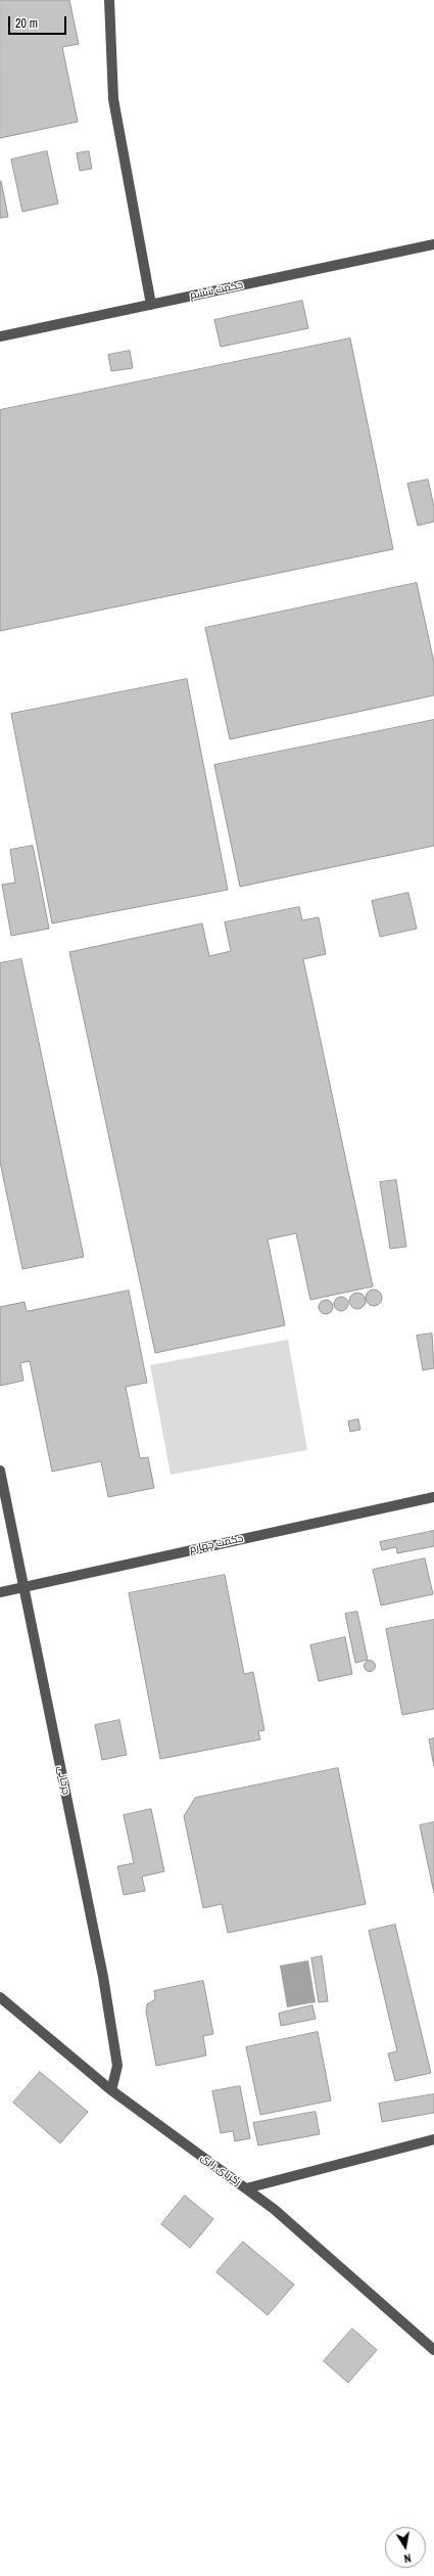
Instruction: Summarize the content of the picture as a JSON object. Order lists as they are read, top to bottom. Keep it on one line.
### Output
{"streets":{"street":["حکمت ششم","حکمت چهارم","جرجانی","زکریای رازی"]},"crossings":[["حکمت چهارم","جرجانی"],["جرجانی","زکریای رازی"]],"scale_bar":"20 m","north":"bottom"}
